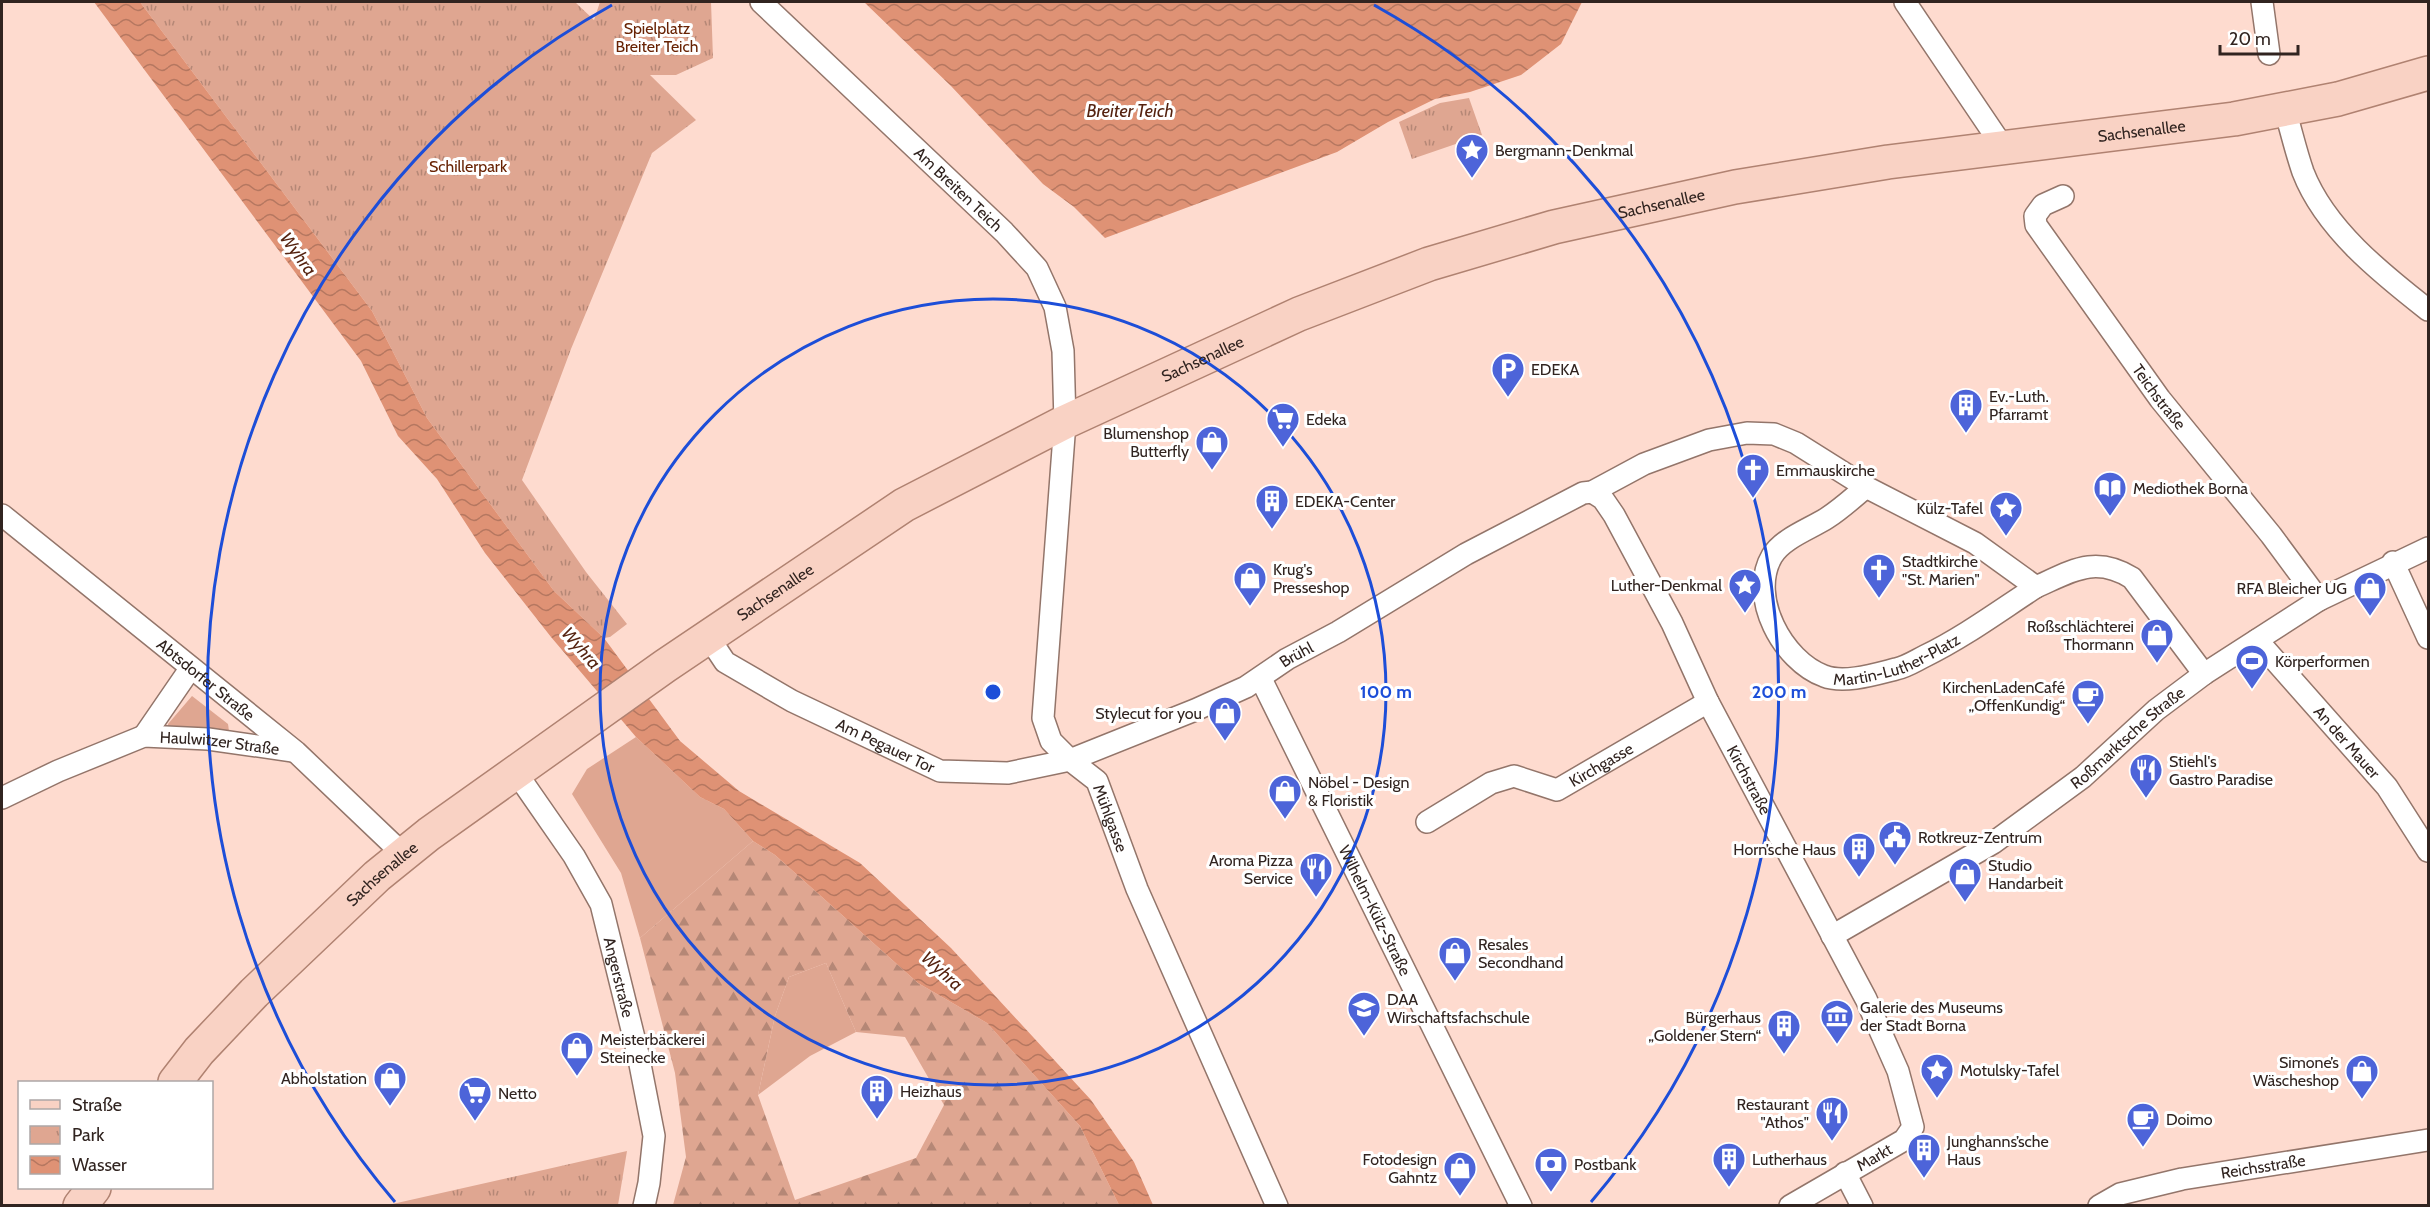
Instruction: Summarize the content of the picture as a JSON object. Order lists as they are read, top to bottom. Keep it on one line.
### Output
{"streets":{"main road":["Sachsenallee"],"street":["Am Breiten Teich","Teichstraße","Brühl","Martin-Luther-Platz","Abtsdorfer Straße","Roßmarktsche Straße","An der Mauer","Haulwitzer Straße","Am Pegauer Tor","Kirchgasse","Kirchstraße","Mühlgasse","Wilhelm-Külz-Straße","Angerstraße","Markt","Reichsstraße"]},"crossings":[["Sachsenallee","Am Breiten Teich"],["Sachsenallee","Abtsdorfer Straße"],["Sachsenallee","Am Pegauer Tor"],["Sachsenallee","Mühlgasse"],["Sachsenallee","Angerstraße"],["Am Breiten Teich","Mühlgasse"],["Teichstraße","Roßmarktsche Straße"],["Brühl","Am Pegauer Tor"],["Brühl","Kirchstraße"],["Brühl","Mühlgasse"],["Brühl","Wilhelm-Külz-Straße"],["Martin-Luther-Platz","Roßmarktsche Straße"],["Abtsdorfer Straße","Haulwitzer Straße"],["Roßmarktsche Straße","An der Mauer"],["Roßmarktsche Straße","Kirchstraße"],["Kirchgasse","Kirchstraße"],["Kirchstraße","Markt"]],"water":["Breiter Teich","Wyhra"],"parks":["Spielplatz Breiter Teich","Schillerpark"],"places":{"place":["Bergmann-Denkmal","Külz-Tafel","Luther-Denkmal","Motulsky-Tafel"],"parking":["EDEKA"],"building":["Ev.-Luth. Pfarramt","EDEKA-Center","Horn’sche Haus","Bürgerhaus „Goldener Stern“","Heizhaus","Junghanns’sche Haus","Lutherhaus"],"supermarket":["Edeka","Netto"],"shop":["Blumenshop Butterfly","Krug's Presseshop","RFA Bleicher UG","Roßschlächterei Thormann","Stylecut for you","Nöbel - Design & Floristik","Studio Handarbeit","Resales Secondhand","Meisterbäckerei Steinecke","Simone’s Wäscheshop","Abholstation","Fotodesign Gahntz"],"church":["Emmauskirche","Stadtkirche \"St. Marien\""],"library":["Mediothek Borna"],"sports":["Körperformen"],"cafe":["KirchenLadenCafé „OffenKundig“","Doimo"],"restaurant":["Stiehl's Gastro Paradise","Aroma Pizza Service","Restaurant \"Athos\""],"public building":["Rotkreuz-Zentrum"],"school or university":["DAA Wirschaftsfachschule"],"museum":["Galerie des Museums der Stadt Borna"],"bank":["Postbank"]},"legend":["Straße","Park","Wasser"],"scale_bar":"20 m","rings":["100 m","200 m"]}
